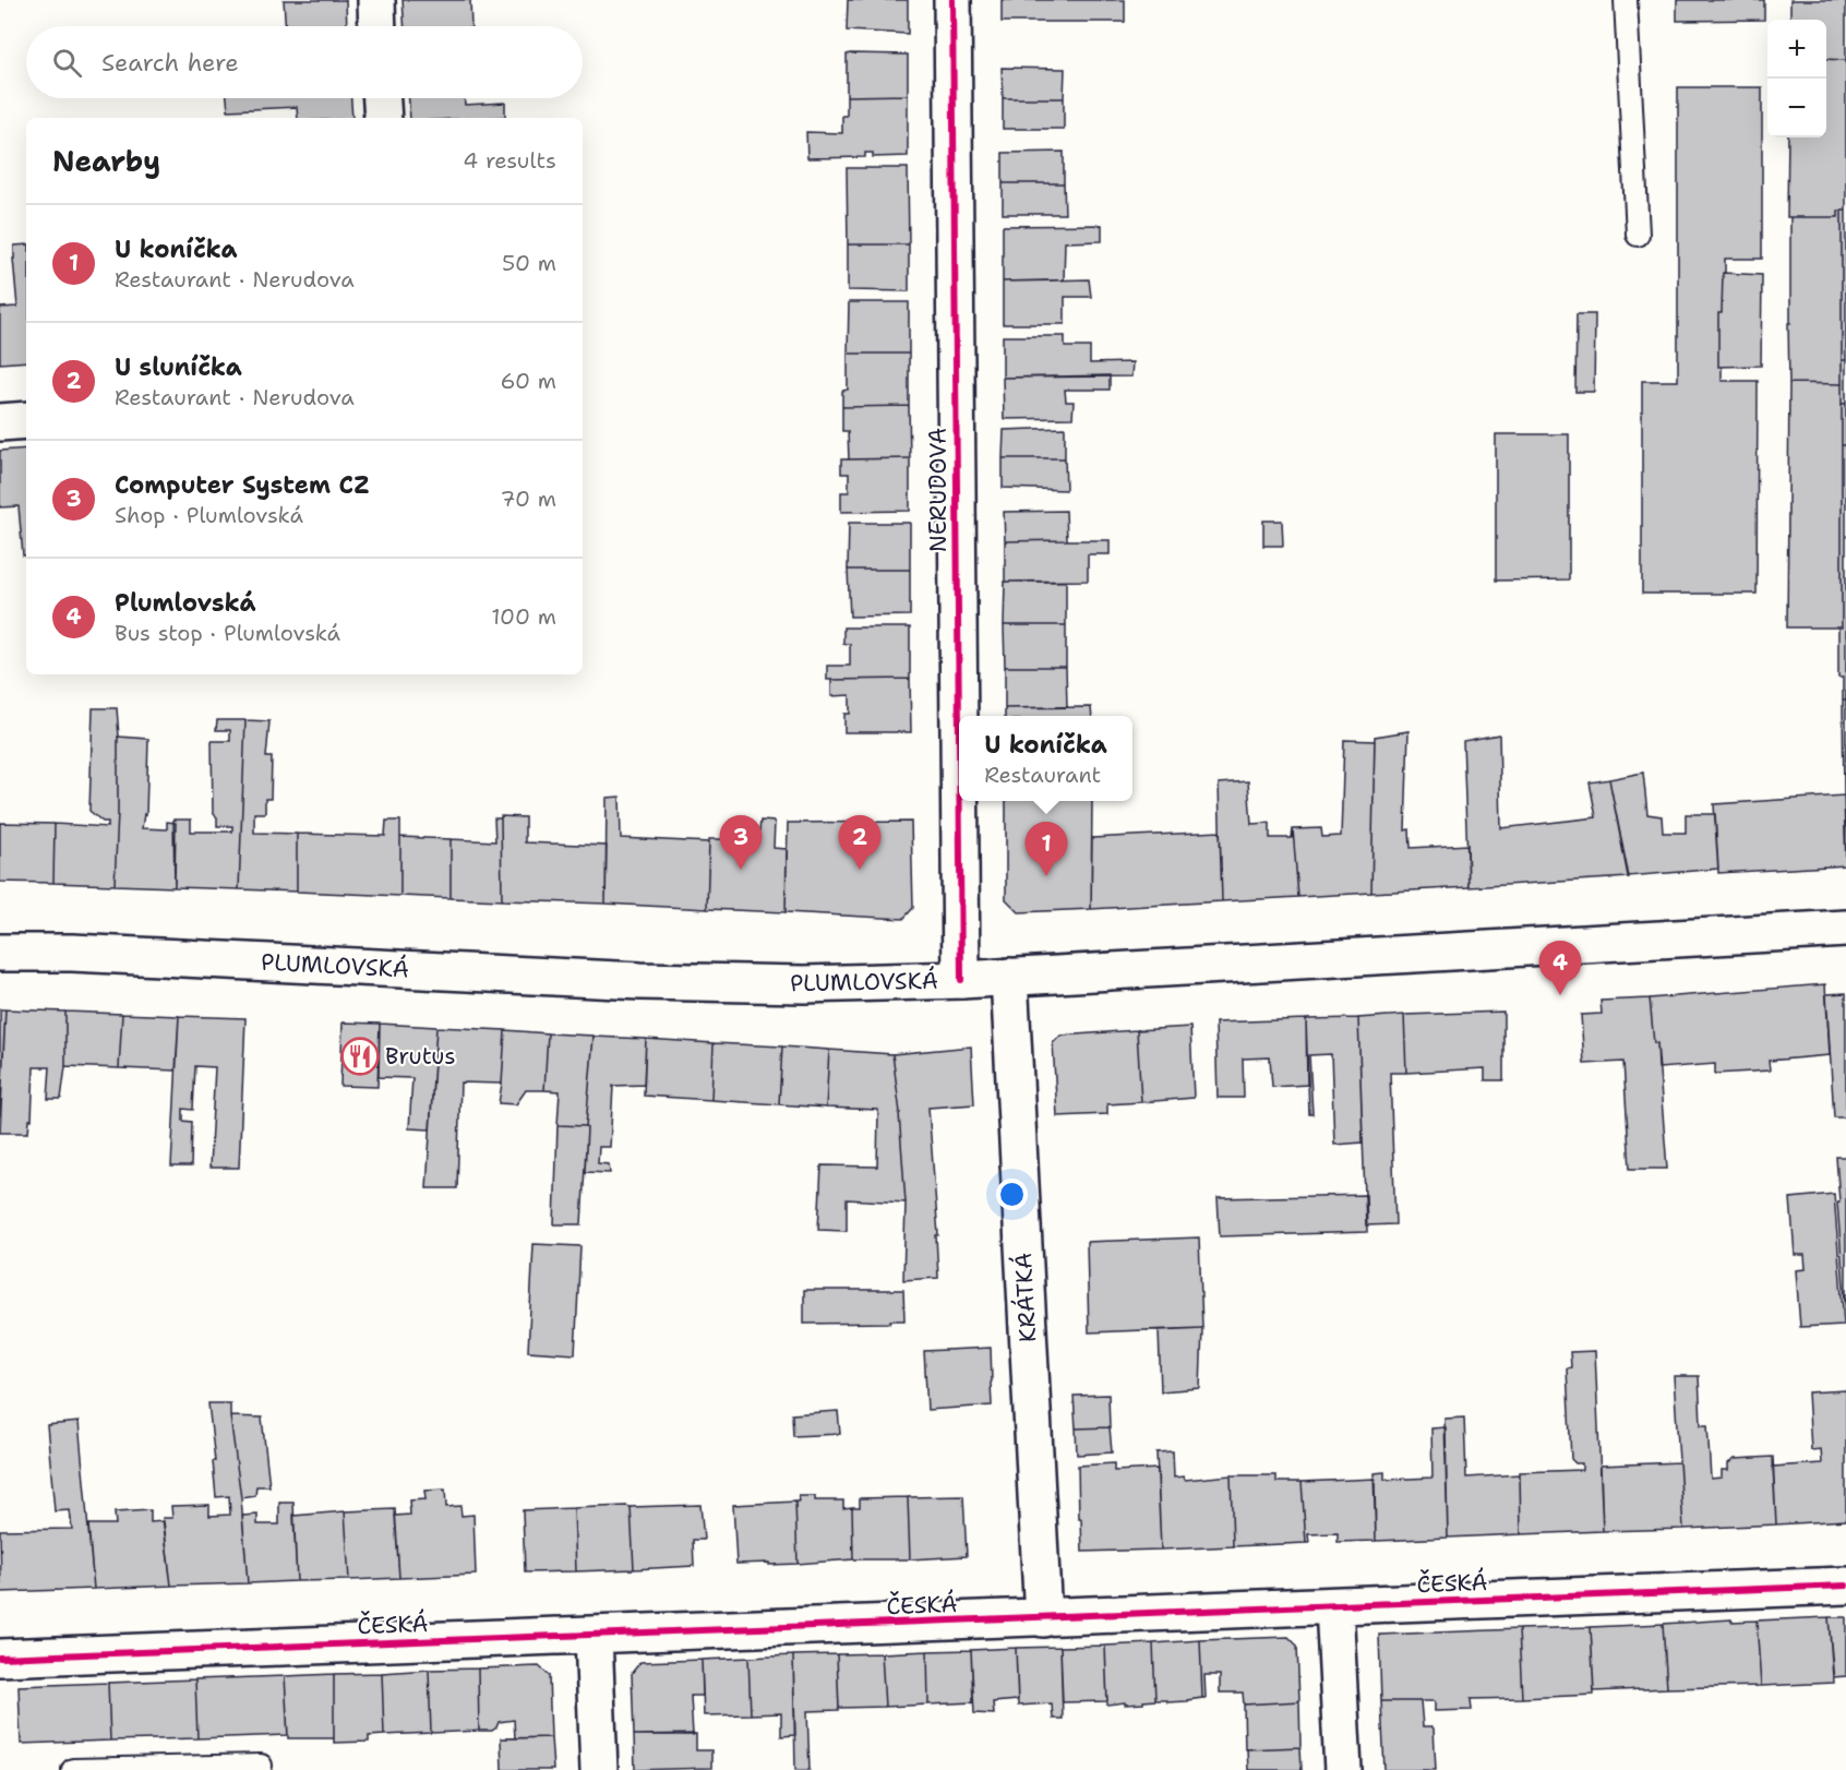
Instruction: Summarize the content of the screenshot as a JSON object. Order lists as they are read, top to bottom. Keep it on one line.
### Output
{"streets":{"street":["NERUDOVA","PLUMLOVSKÁ","KRÁTKÁ","ČESKÁ"]},"crossings":[["NERUDOVA","PLUMLOVSKÁ"],["PLUMLOVSKÁ","KRÁTKÁ"],["KRÁTKÁ","ČESKÁ"]],"places":{"restaurant":["Brutus"]},"page":{"map_buttons":["+","−"],"search":"Search here","heading":["Nearby","4 results"],"list":[{"mark":"1","name":"U koníčka","note":"Restaurant · Nerudova","value":"50 m"},{"mark":"2","name":"U sluníčka","note":"Restaurant · Nerudova","value":"60 m"},{"mark":"3","name":"Computer System CZ","note":"Shop · Plumlovská","value":"70 m"},{"mark":"4","name":"Plumlovská","note":"Bus stop · Plumlovská","value":"100 m"}],"popup":["U koníčka","Restaurant"],"pins":["2","3","1","4"]}}
